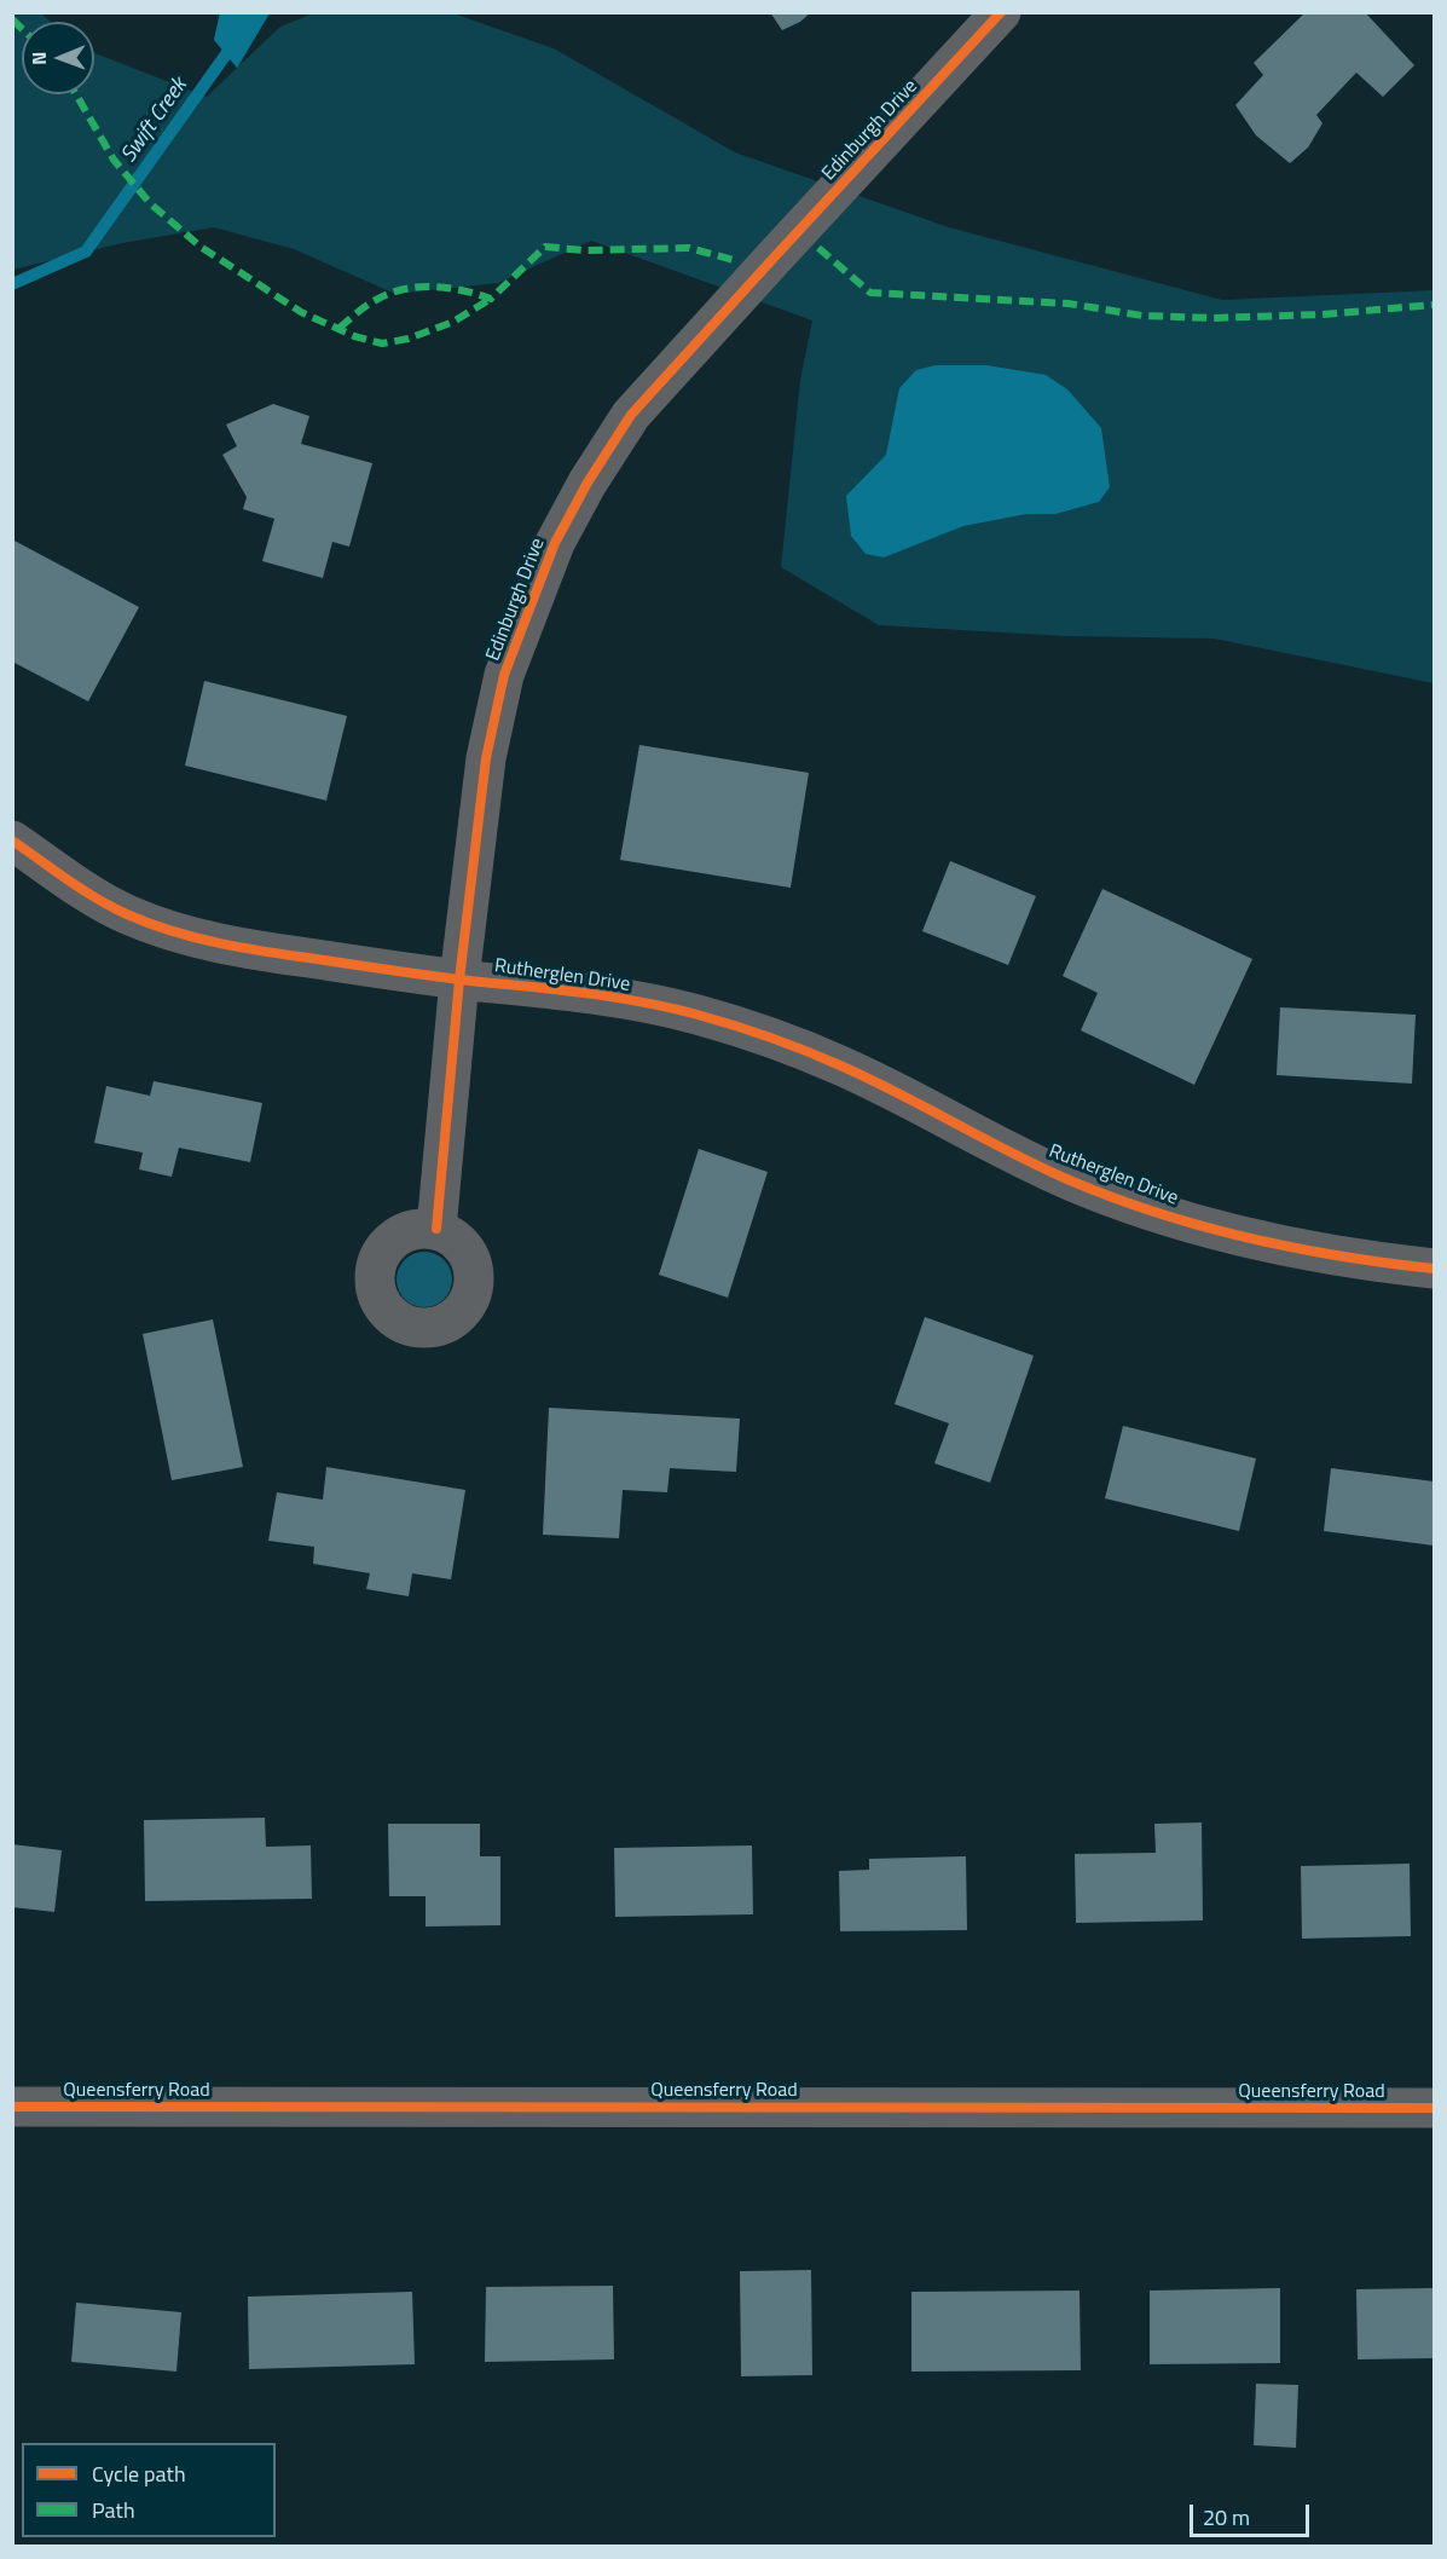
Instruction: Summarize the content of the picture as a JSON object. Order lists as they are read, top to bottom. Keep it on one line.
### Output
{"streets":{"street":["Edinburgh Drive","Rutherglen Drive","Queensferry Road"]},"crossings":[["Edinburgh Drive","Rutherglen Drive"]],"water":["Swift Creek"],"legend":["Cycle path","Path"],"scale_bar":"20 m","north":"left"}
